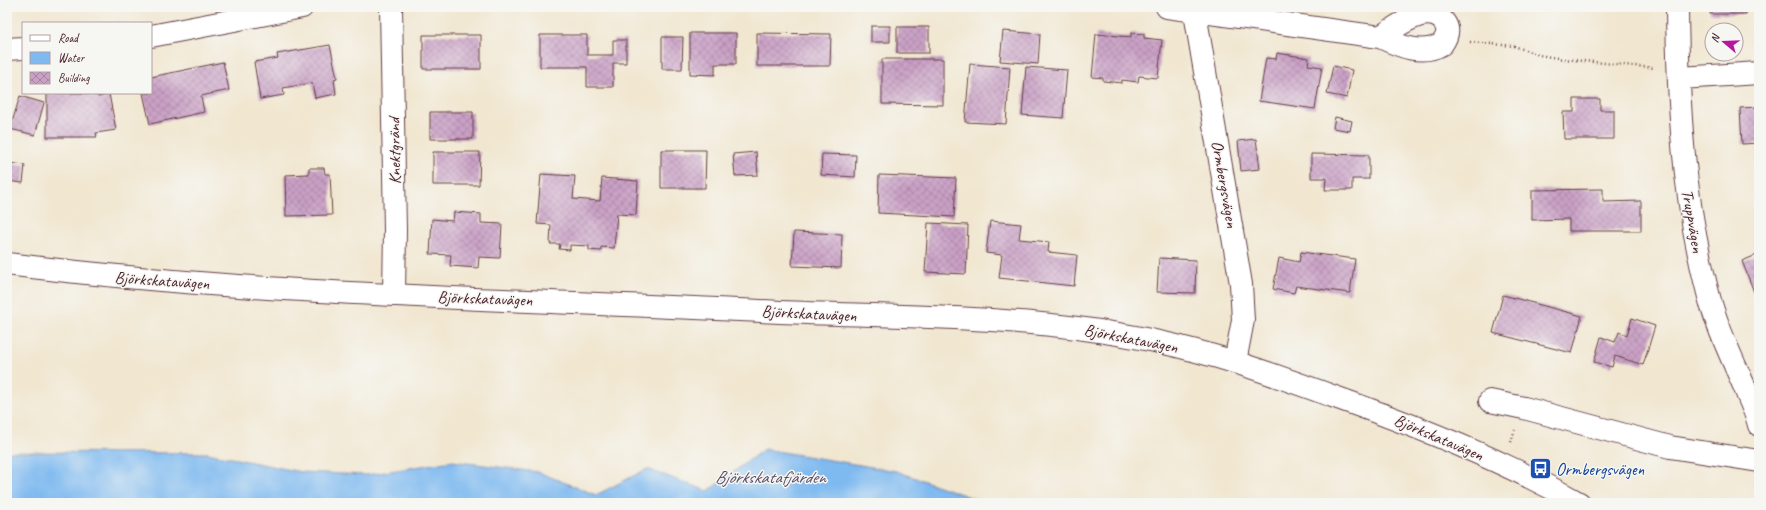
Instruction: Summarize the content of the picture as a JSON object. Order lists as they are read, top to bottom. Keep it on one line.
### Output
{"streets":{"street":["Knektgränd","Ormbergsvägen","Truppvägen","Björkskatavägen"]},"crossings":[["Knektgränd","Björkskatavägen"],["Ormbergsvägen","Björkskatavägen"]],"water":["Björkskatafjärden"],"places":{"bus stop":["Ormbergsvägen"]},"legend":["Road","Water","Building"],"north":"left"}
